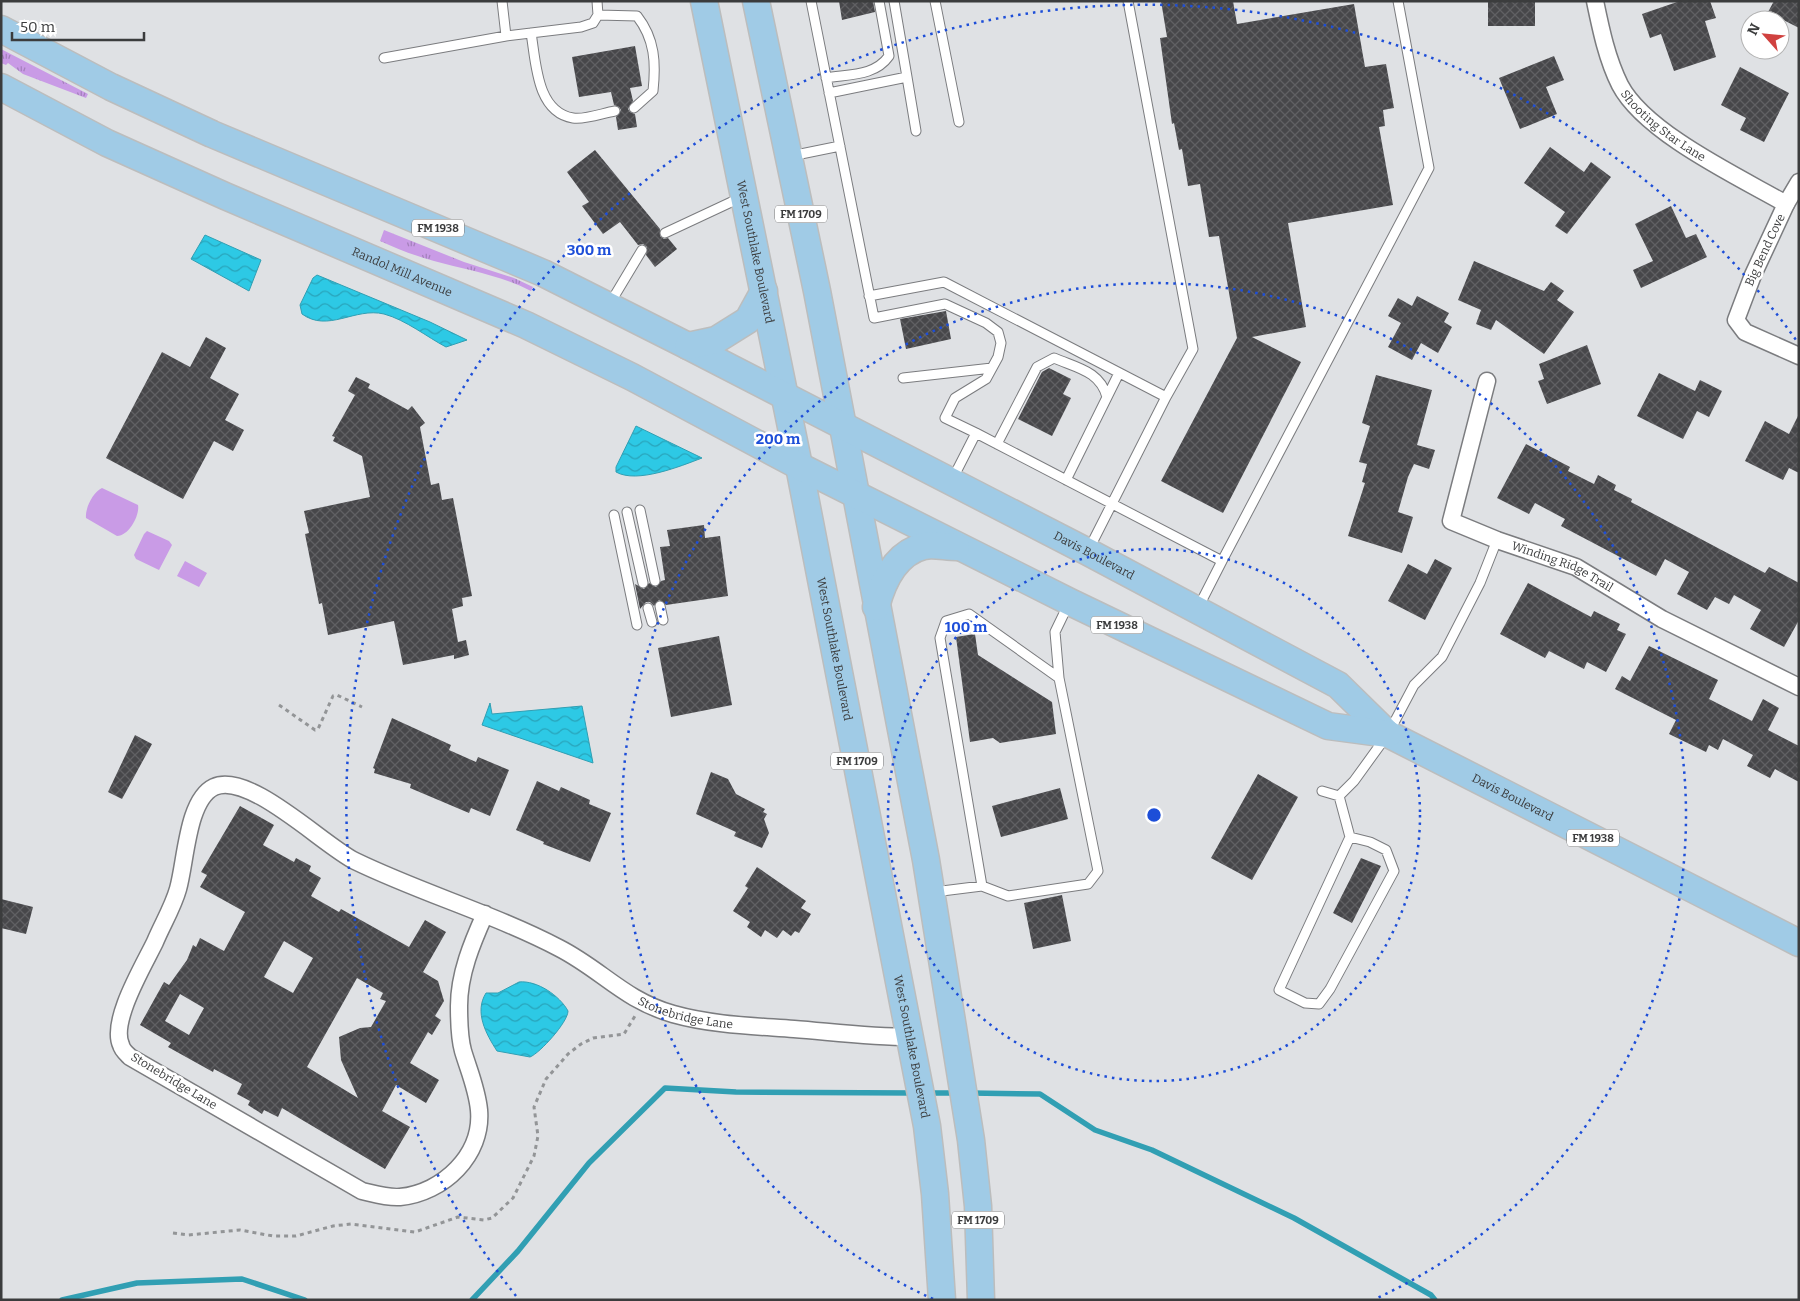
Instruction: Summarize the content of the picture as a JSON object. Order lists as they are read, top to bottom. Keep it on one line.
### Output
{"streets":{"main road":["FM 1709","FM 1938","West Southlake Boulevard","Randol Mill Avenue","Davis Boulevard"],"street":["Shooting Star Lane","Big Bend Cove","Winding Ridge Trail","Stonebridge Lane"]},"crossings":[["Shooting Star Lane","Big Bend Cove"],["FM 1709","Davis Boulevard"],["FM 1938","West Southlake Boulevard"],["FM 1938","Davis Boulevard"],["West Southlake Boulevard","Randol Mill Avenue"],["West Southlake Boulevard","Davis Boulevard"],["West Southlake Boulevard","Stonebridge Lane"],["Randol Mill Avenue","Davis Boulevard"]],"scale_bar":"50 m","north":"top left","rings":["300 m","200 m","100 m"]}
